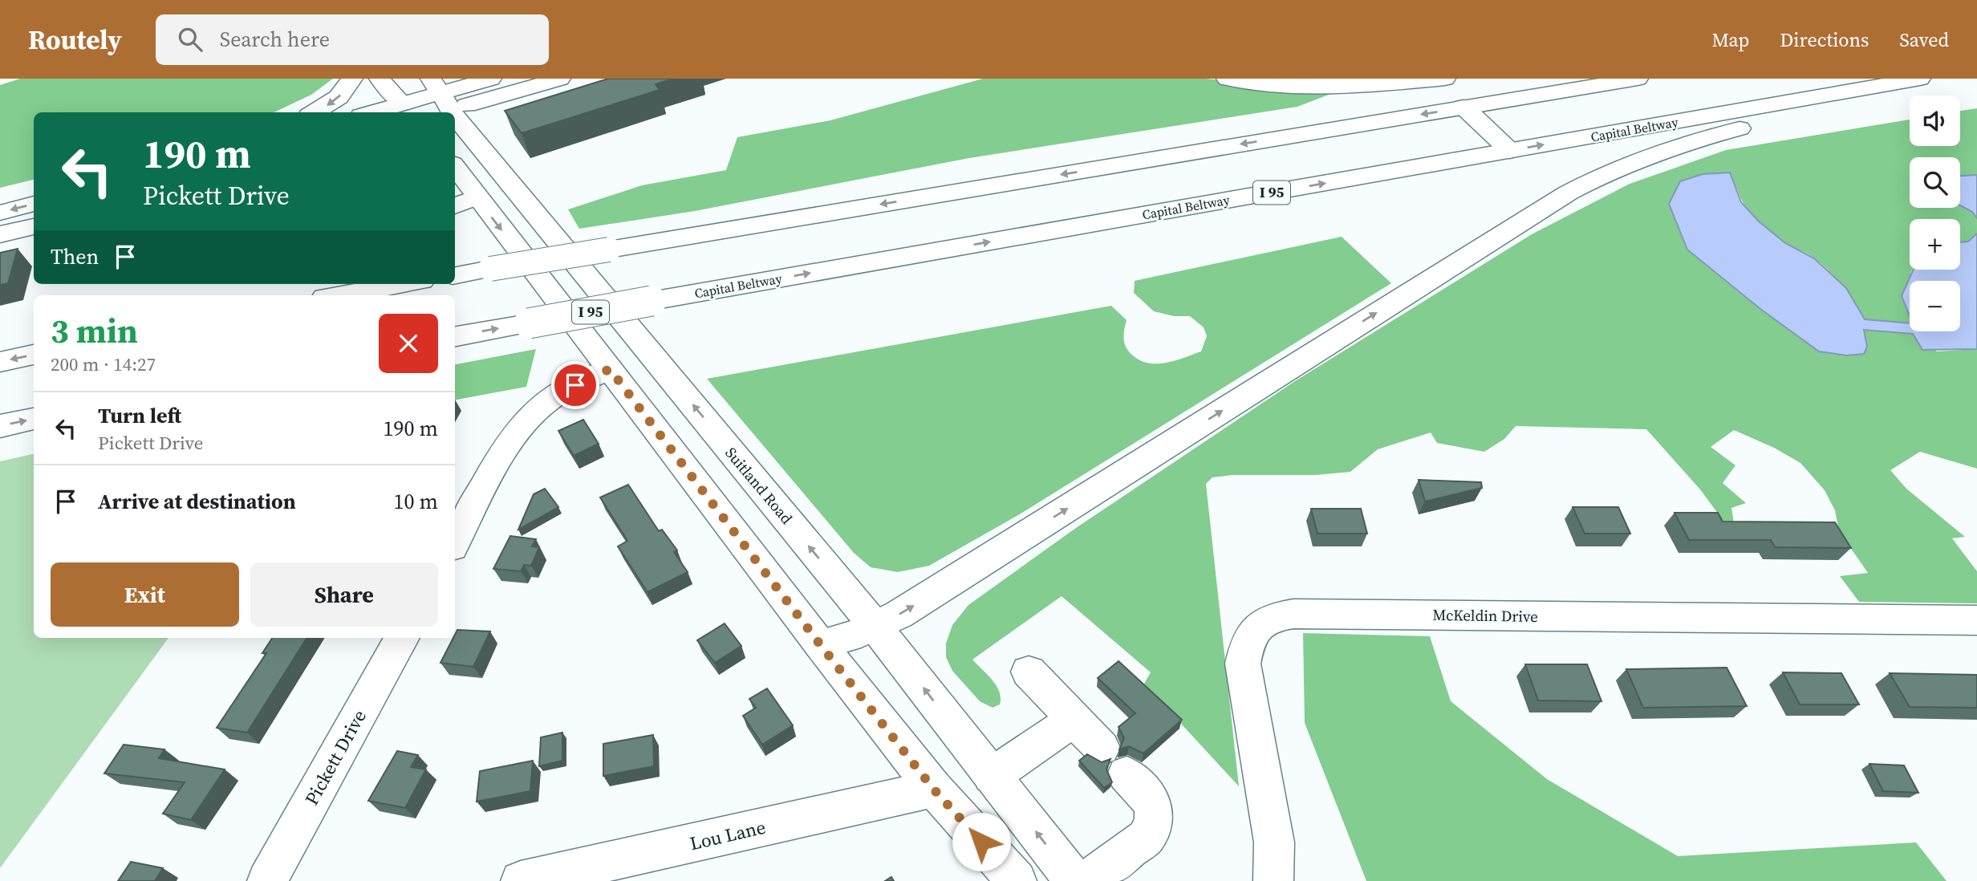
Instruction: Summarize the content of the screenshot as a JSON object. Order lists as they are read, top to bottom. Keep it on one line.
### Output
{"streets":{"main road":["Capital Beltway","I 95","Suitland Road","McKeldin Drive","Pickett Drive","Lou Lane"]},"page":{"header":"Routely","search":"Search here","nav":["Map","Directions","Saved"],"map_buttons":["+","−"],"turn":["190 m","Pickett Drive"],"then":"Then","heading":["3 min","200 m · 14:27"],"list":[{"name":"Turn left","note":"Pickett Drive","value":"190 m"},{"name":"Arrive at destination","value":"10 m"}],"buttons":["Exit","Share"]}}
